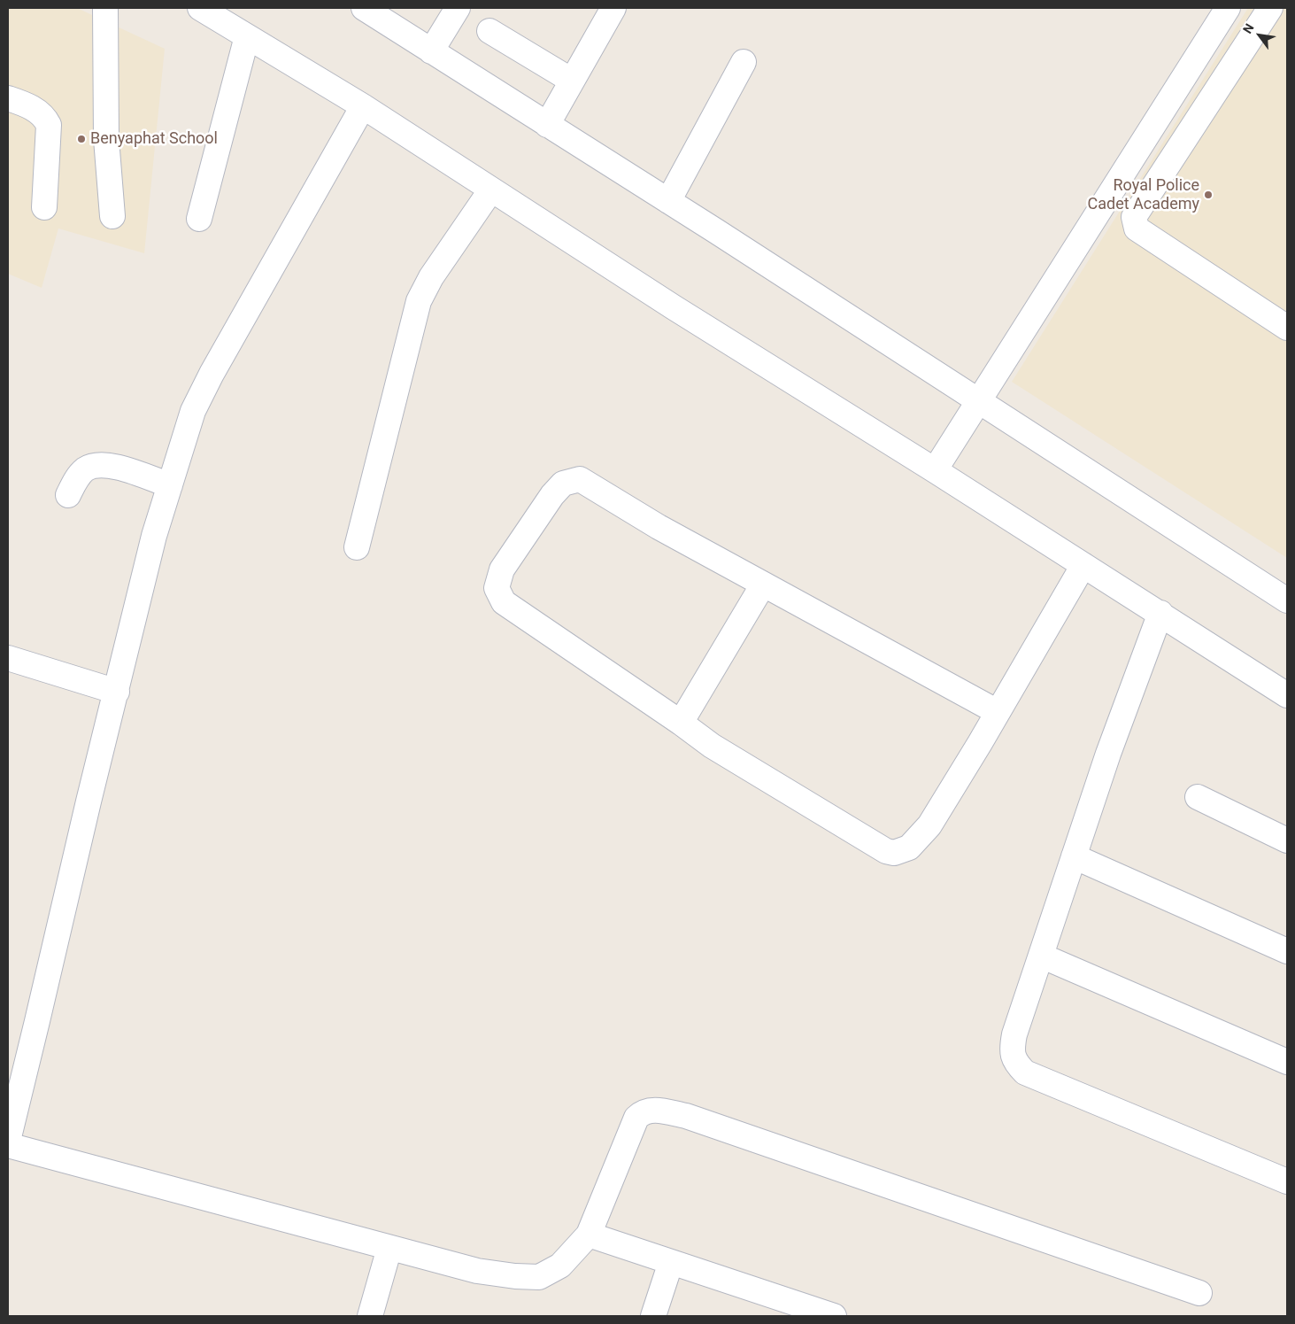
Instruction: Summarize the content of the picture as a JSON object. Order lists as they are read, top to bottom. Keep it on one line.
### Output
{"places":["Benyaphat School","Royal Police Cadet Academy"],"north":"top left"}
